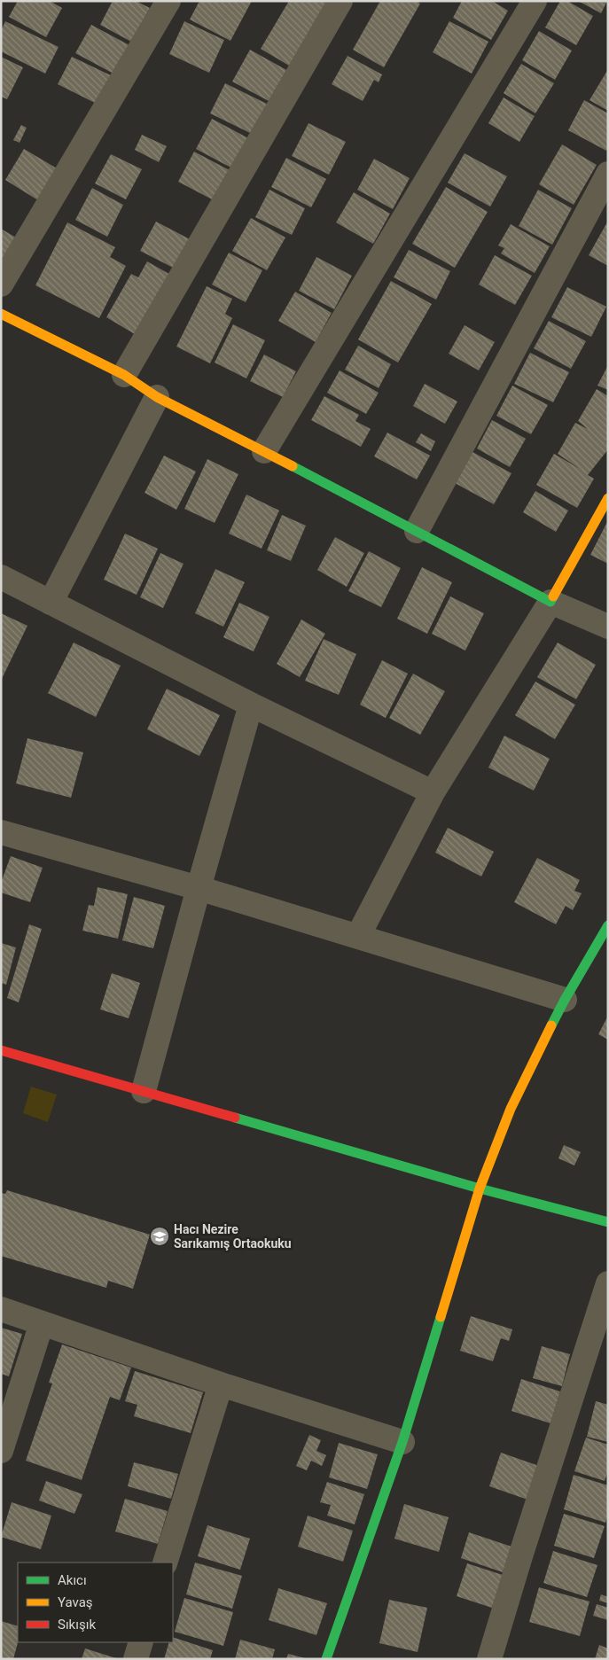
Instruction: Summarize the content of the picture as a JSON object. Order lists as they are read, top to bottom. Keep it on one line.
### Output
{"places":{"school or university":["Hacı Nezire Sarıkamış Ortaokuku"]},"legend":["Akıcı","Yavaş","Sıkışık"]}
